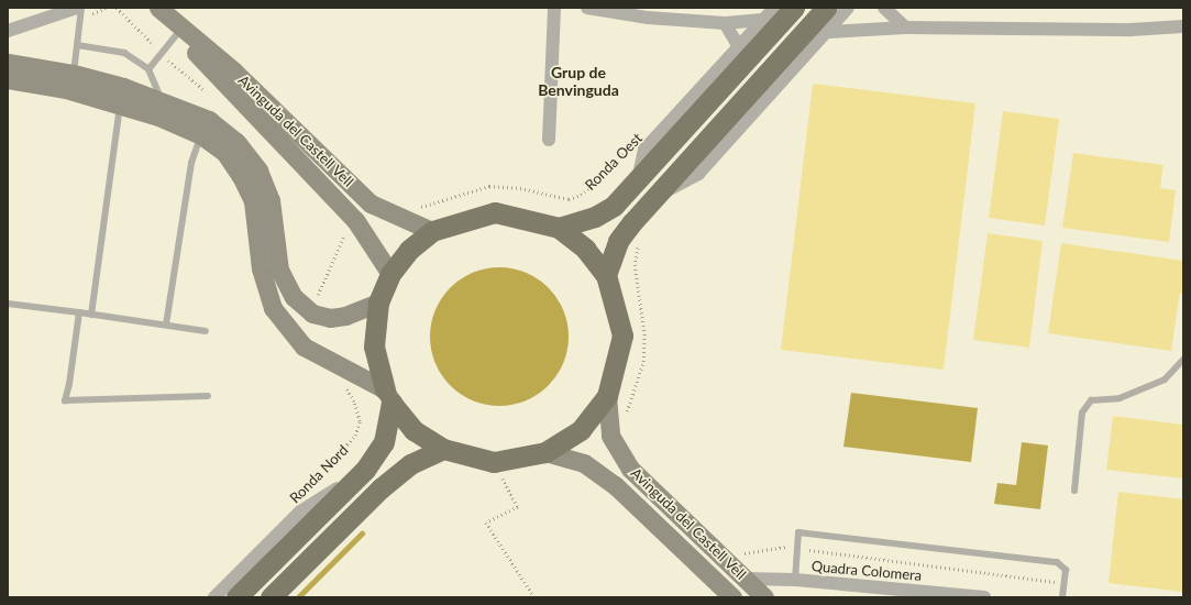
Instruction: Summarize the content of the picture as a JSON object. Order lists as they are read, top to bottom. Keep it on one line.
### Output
{"streets":{"main road":["Avinguda del Castell Vell","Ronda Oest","Ronda Nord"],"street":["Quadra Colomera"]},"crossings":[["Avinguda del Castell Vell","Quadra Colomera"]],"districts":["Grup de Benvinguda"]}
